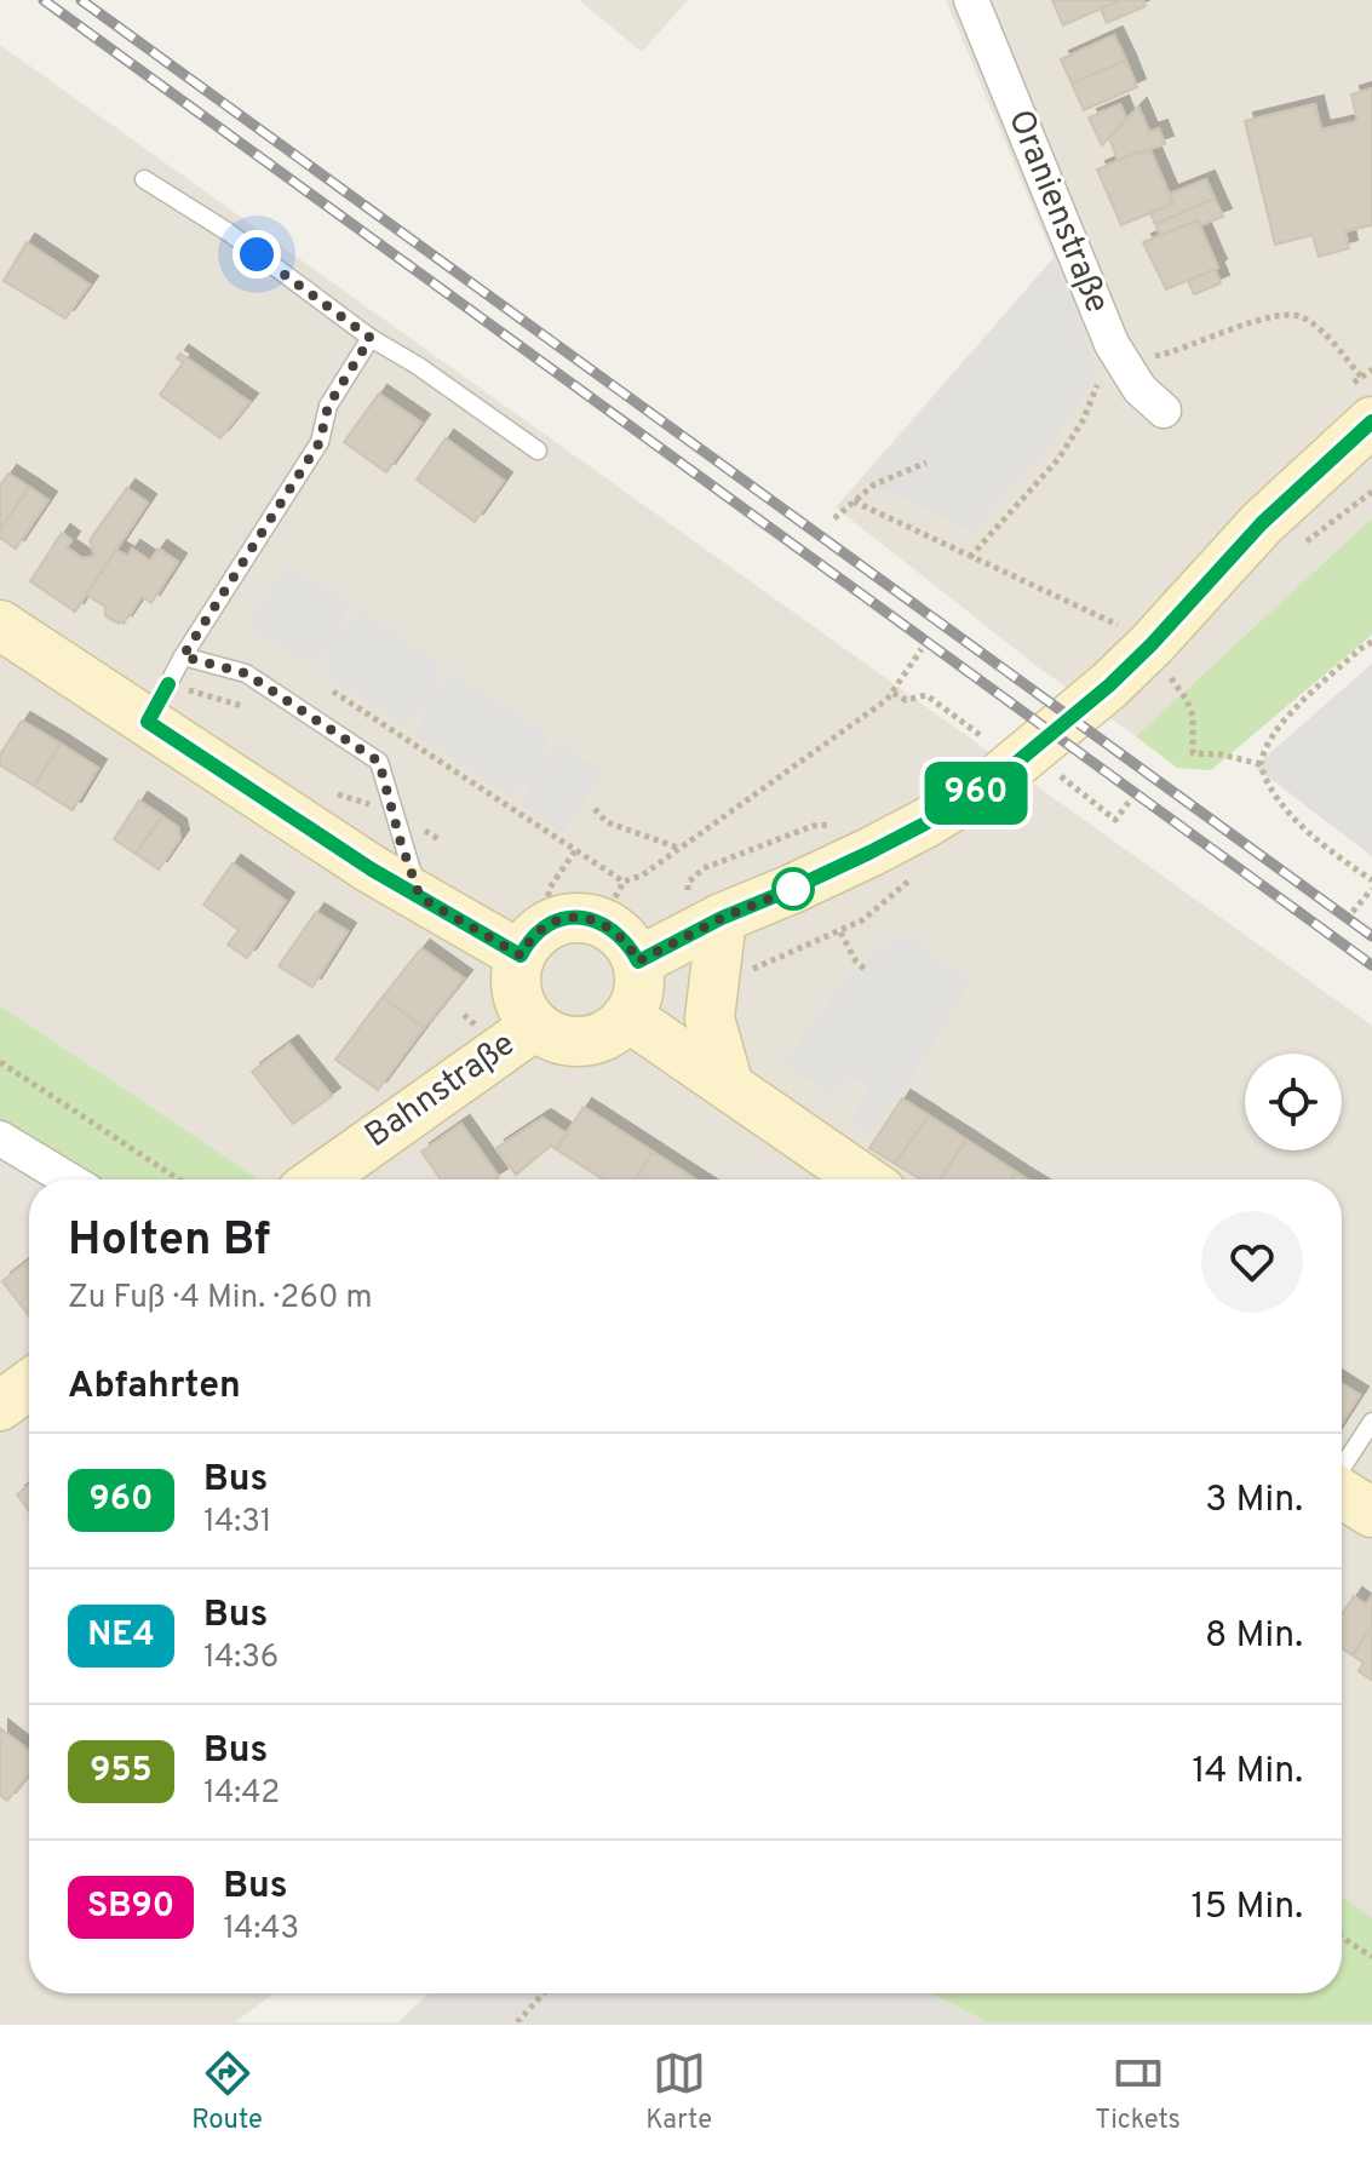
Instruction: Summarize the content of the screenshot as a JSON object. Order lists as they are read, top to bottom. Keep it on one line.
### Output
{"streets":{"main road":["Bahnstraße"],"street":["Oranienstraße"]},"lines":["bus line 960"],"page":{"on_map":"960","heading":[["Holten Bf","Zu Fuß · 4 Min. · 260 m"],"Abfahrten"],"list":[{"mark":"960","name":"Bus","note":"14:31","value":"3 Min."},{"mark":"NE4","name":"Bus","note":"14:36","value":"8 Min."},{"mark":"955","name":"Bus","note":"14:42","value":"14 Min."},{"mark":"SB90","name":"Bus","note":"14:43","value":"15 Min."}],"tabs":["Route","Karte","Tickets"]}}
